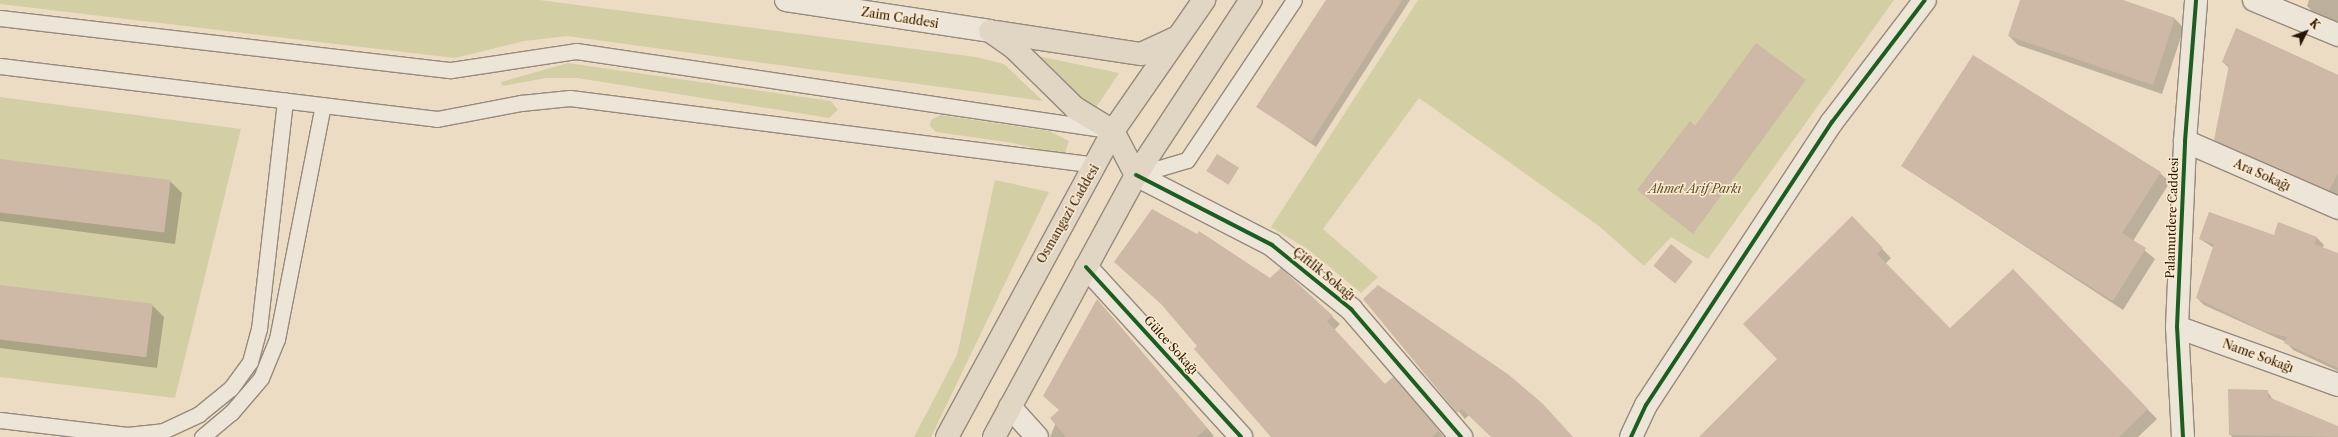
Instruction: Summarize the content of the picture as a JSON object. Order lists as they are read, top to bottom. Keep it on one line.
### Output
{"streets":{"main road":["Osmangazi Caddesi"],"street":["Zaim Caddesi","Ara Sokağı","Palamutdere Caddesi","Çiftlik Sokağı","Gülce Sokağı","Name Sokağı"]},"crossings":[["Ara Sokağı","Palamutdere Caddesi"],["Palamutdere Caddesi","Name Sokağı"]],"parks":["Ahmet Arif Parkı"],"north":"top right"}
